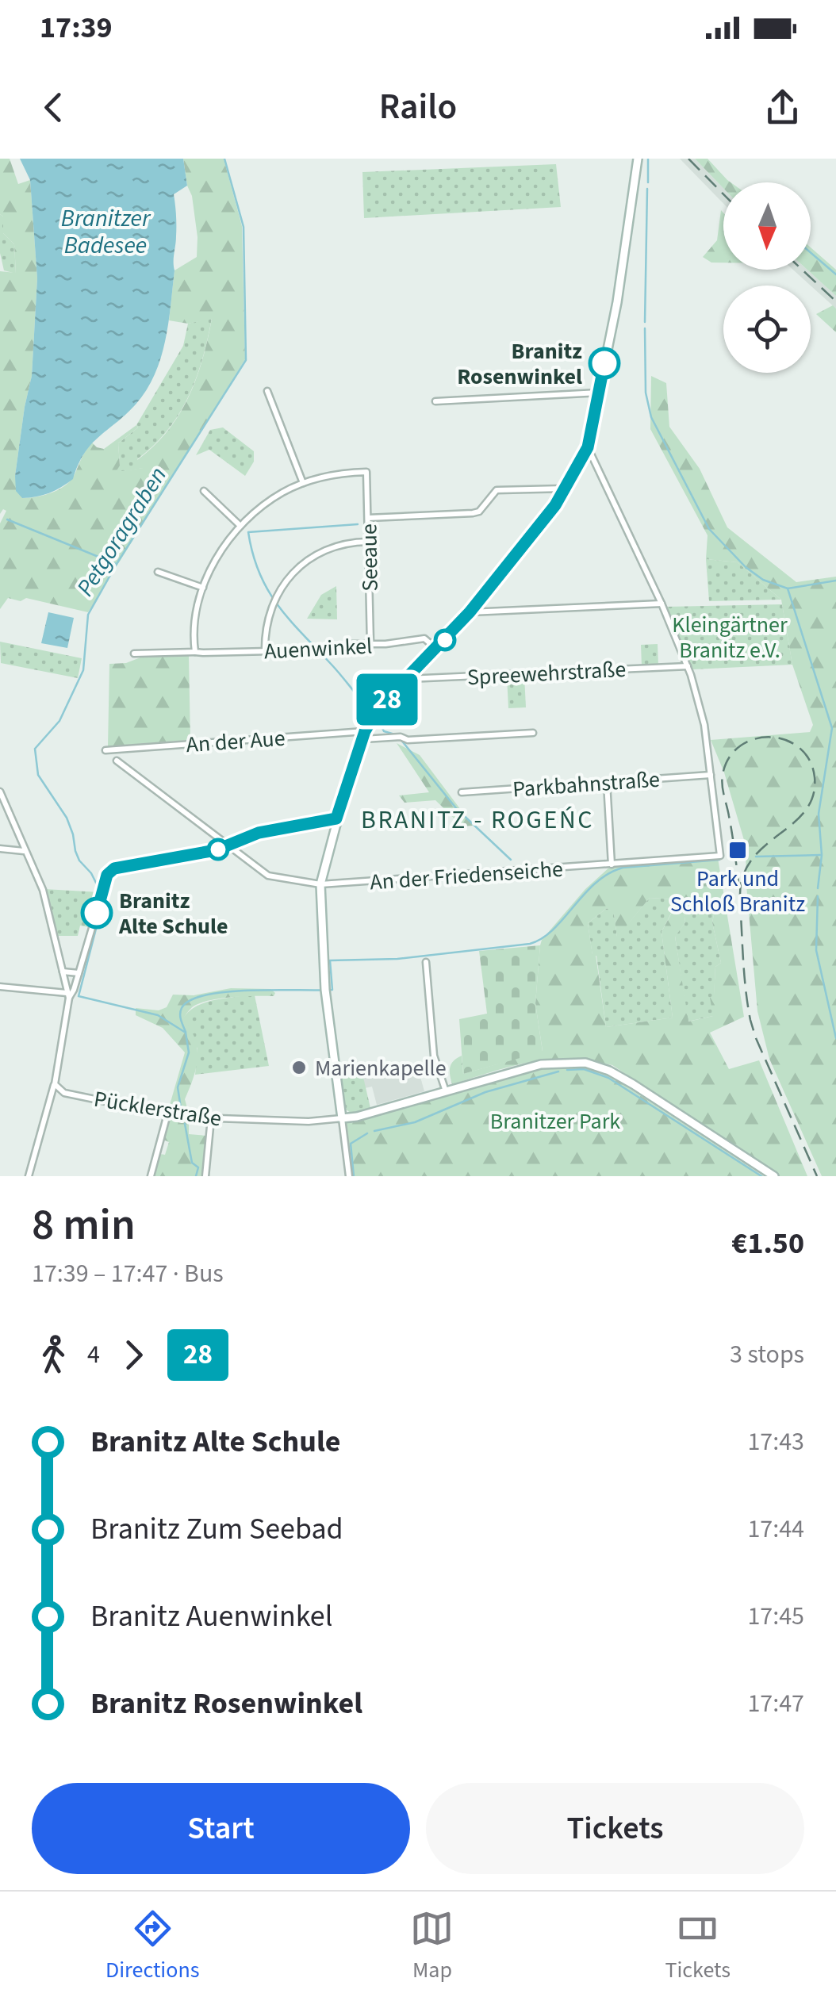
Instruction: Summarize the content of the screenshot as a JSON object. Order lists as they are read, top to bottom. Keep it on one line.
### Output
{"streets":{"street":["Seeaue","Auenwinkel","Spreewehrstraße","An der Aue","Parkbahnstraße","An der Friedenseiche","Pücklerstraße"]},"crossings":[["Seeaue","Auenwinkel"],["Parkbahnstraße","An der Friedenseiche"]],"districts":["BRANITZ - ROGEŃC"],"water":["Branitzer Badesee","Petgoragraben"],"parks":["Kleingärtner Branitz e.V.","Branitzer Park"],"places":{"other":["Branitz Rosenwinkel","Branitz Alte Schule","Marienkapelle"],"transit":["Park und Schloß Branitz"]},"lines":["bus line 28"],"north":"bottom","page":{"status":"17:39","header":"Railo","on_map":"28","heading":["8 min","17:39 – 17:47 · Bus","€1.50"],"legs":["4","28","3 stops"],"list":[{"name":"Branitz Alte Schule","value":"17:43"},{"name":"Branitz Zum Seebad","value":"17:44"},{"name":"Branitz Auenwinkel","value":"17:45"},{"name":"Branitz Rosenwinkel","value":"17:47"}],"buttons":["Start","Tickets"],"tabs":["Directions","Map","Tickets"]}}
